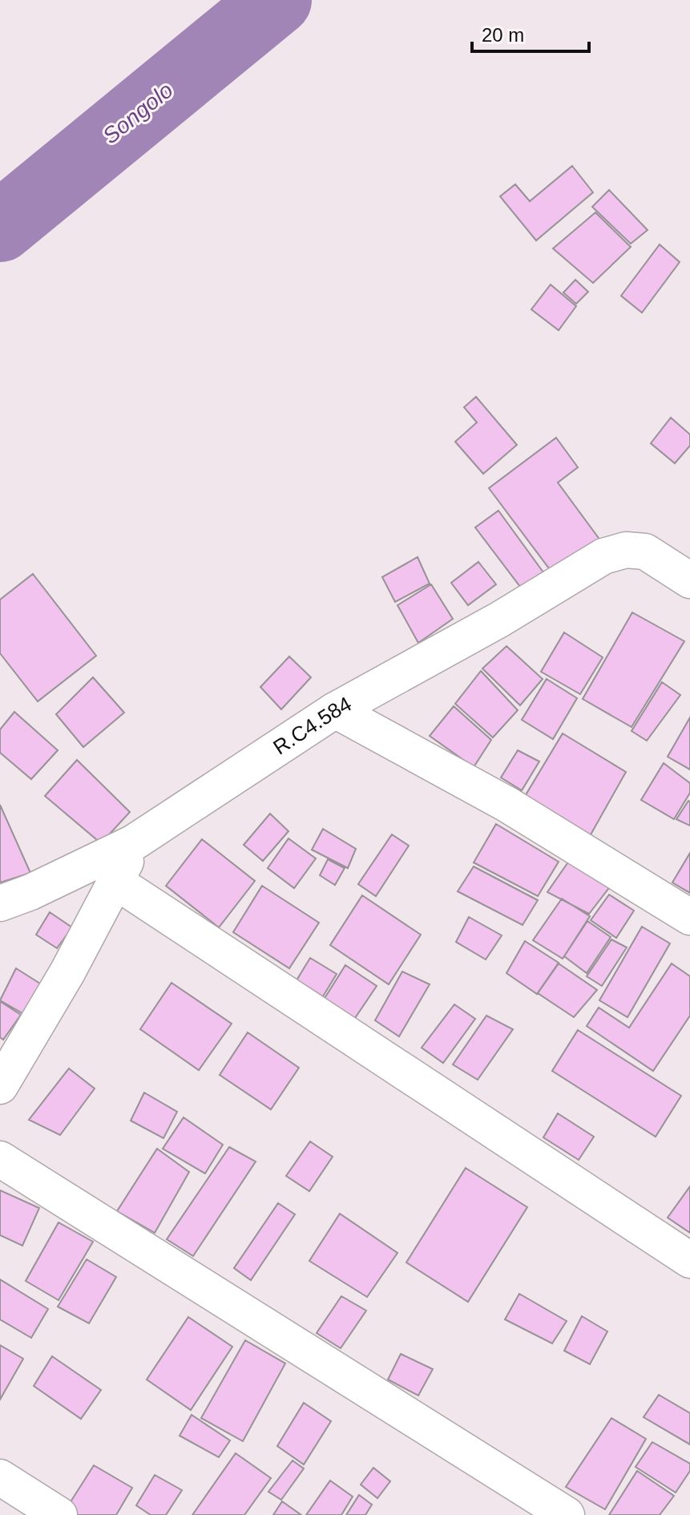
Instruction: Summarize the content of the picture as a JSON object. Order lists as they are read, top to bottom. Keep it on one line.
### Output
{"streets":{"street":["R.C4.584"]},"water":["Songolo"],"scale_bar":"20 m"}
